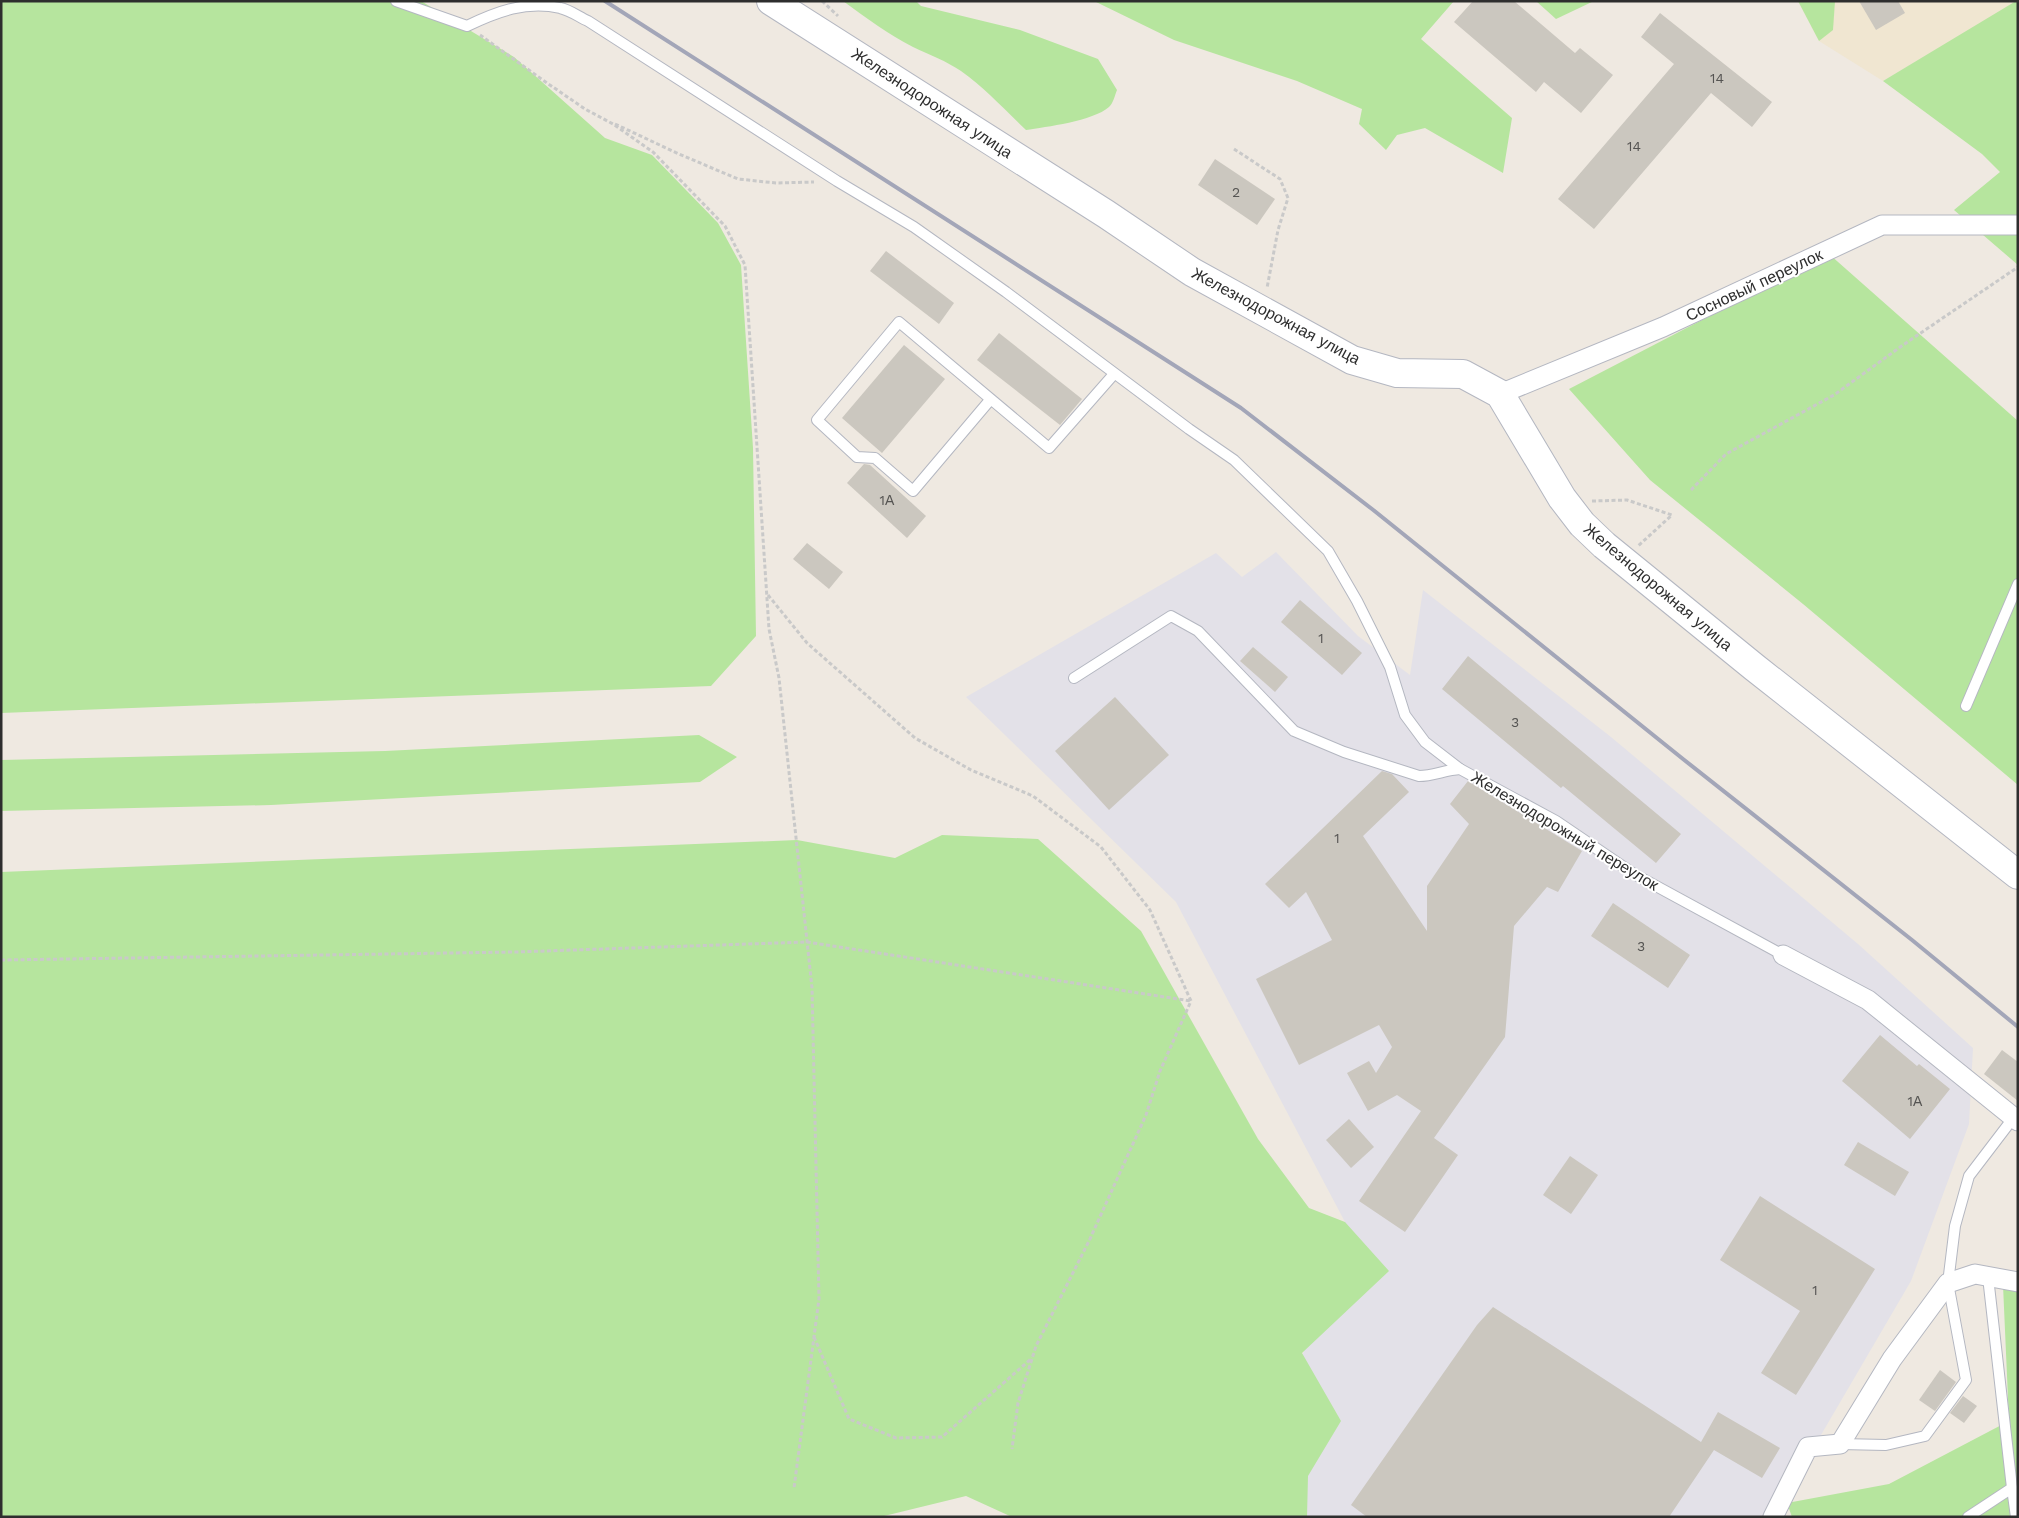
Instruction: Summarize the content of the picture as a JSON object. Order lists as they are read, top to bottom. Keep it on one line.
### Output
{"streets":{"street":["Железнодорожная улица","Сосновый переулок"],"lane":["Железнодорожный переулок"]},"crossings":[["Железнодорожная улица","Сосновый переулок"]],"house_numbers":["14","14","2","1А","1","3","1","3","1А","1"]}
